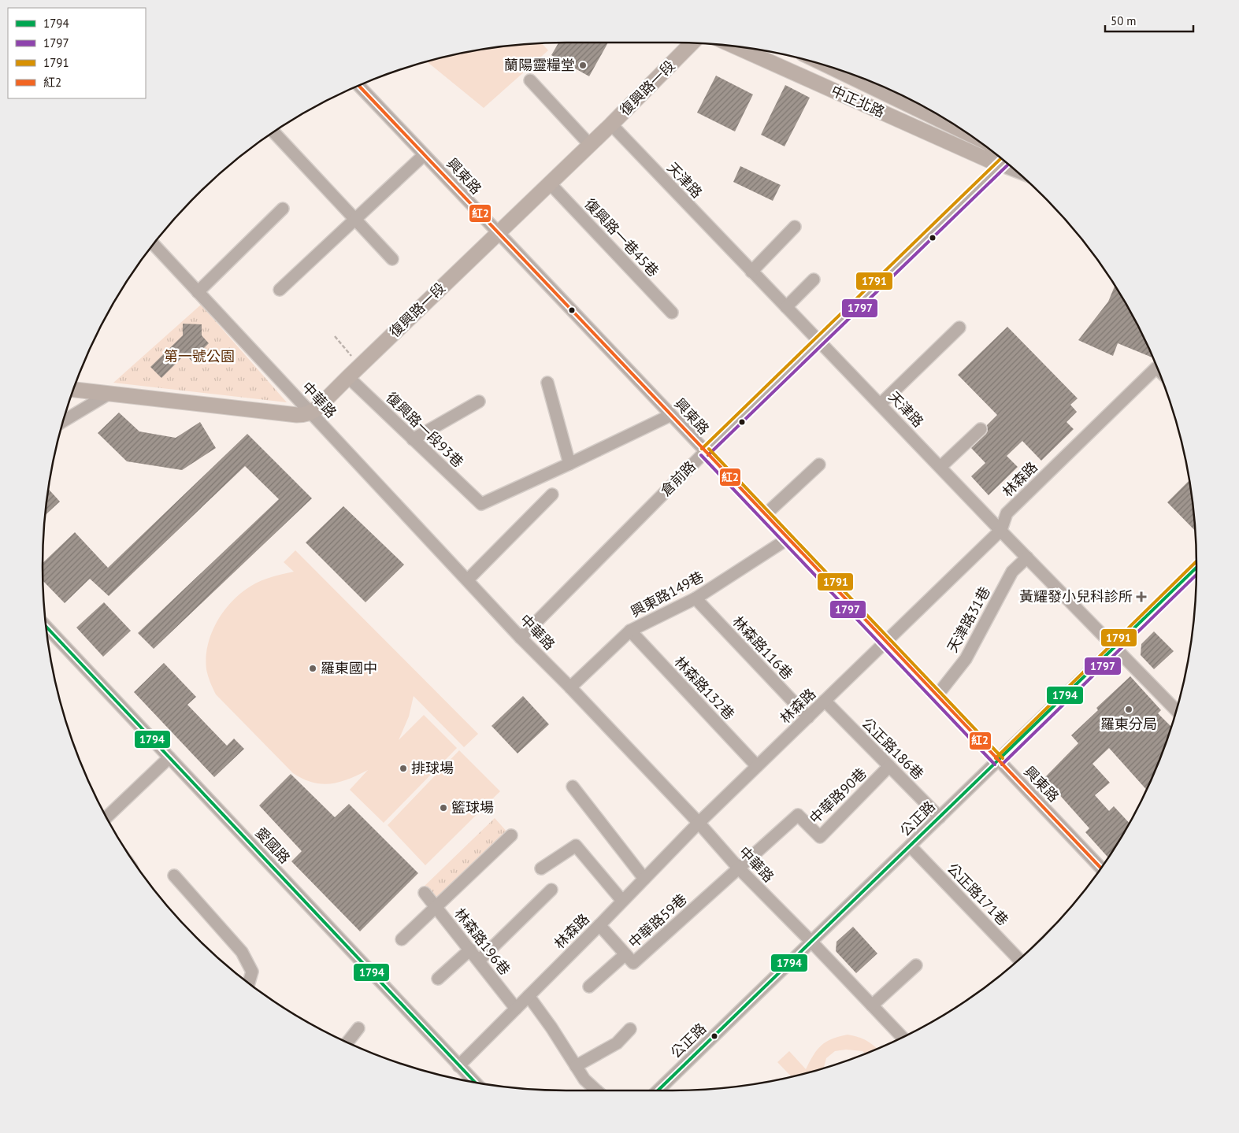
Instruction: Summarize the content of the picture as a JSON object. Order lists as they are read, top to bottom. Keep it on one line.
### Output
{"streets":{"main road":["復興路一段","中正北路"],"street":["興東路","天津路","復興路一巷45巷","中華路","復興路一段93巷","倉前路","林森路","興東路149巷","天津路31巷","林森路116巷","林森路132巷","公正路186巷","中華路90巷","公正路","愛國路","公正路171巷","中華路59巷","林森路196巷"]},"crossings":[["復興路一段","興東路"],["復興路一段","天津路"],["復興路一段","復興路一巷45巷"],["復興路一段","中華路"],["復興路一段","復興路一段93巷"],["中正北路","倉前路"],["興東路","倉前路"],["興東路","林森路"],["興東路","興東路149巷"],["興東路","天津路31巷"],["興東路","公正路"],["天津路","倉前路"],["天津路","林森路"],["天津路","天津路31巷"],["天津路","公正路"],["中華路","倉前路"],["中華路","林森路"],["中華路","興東路149巷"],["中華路","中華路90巷"],["中華路","公正路"],["中華路","中華路59巷"],["林森路","林森路116巷"],["林森路","林森路132巷"],["林森路","公正路186巷"],["林森路","愛國路"],["林森路","中華路59巷"],["林森路","林森路196巷"],["興東路149巷","林森路116巷"],["興東路149巷","林森路132巷"],["公正路186巷","中華路90巷"],["公正路186巷","公正路"],["中華路90巷","中華路59巷"],["公正路","公正路171巷"]],"parks":["第一號公園"],"places":{"other":["蘭陽靈糧堂","羅東國中","羅東分局","排球場","籃球場"],"health":["黃耀發小兒科診所"]},"lines":["transit line 紅2","transit line 1791","transit line 1797","transit line 1794"],"legend":["1794","1797","1791","紅2"],"scale_bar":"50 m"}
